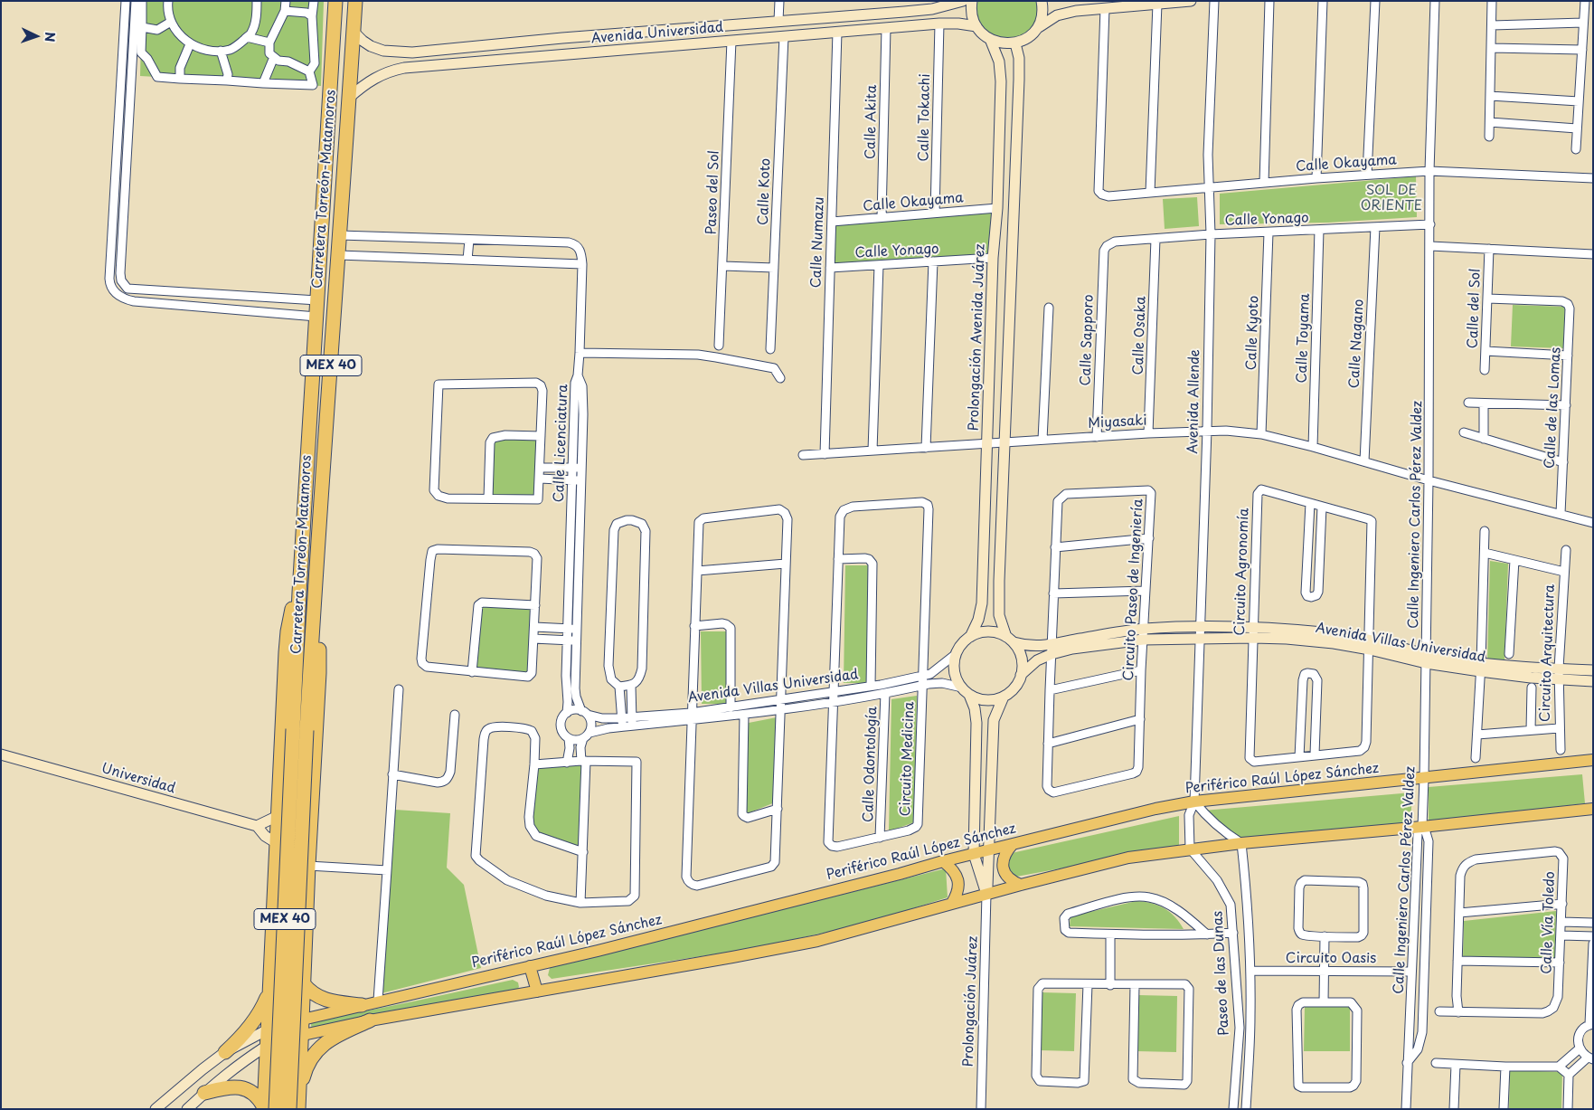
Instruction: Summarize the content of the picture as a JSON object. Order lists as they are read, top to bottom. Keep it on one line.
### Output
{"streets":{"highway":["Carretera Torreón-Matamoros","MEX 40"],"main road":["Periférico Raúl López Sánchez"],"street":["Avenida Universidad","Calle Tokachi","Calle Akita","Calle Okayama","Calle Koto","Paseo del Sol","Calle Yonago","Calle Numazu","Calle del Sol","Calle Kyoto","Calle Osaka","Prolongación Avenida Juárez","Calle Toyama","Calle Sapporo","Calle Nagano","Avenida Allende","Calle de las Lomas","Miyasaki","Calle Licenciatura","Calle Ingeniero Carlos Pérez Valdez","Circuito Agronomía","Circuito Paseo de Ingeniería","Avenida Villas Universidad","Circuito Arquitectura","Circuito Medicina","Calle Odontología","Universidad","Calle Vía Toledo","Circuito Oasis","Paseo de las Dunas","Prolongación Juárez"]},"crossings":[["Avenida Universidad","Calle Tokachi"],["Avenida Universidad","Calle Akita"],["Avenida Universidad","Calle Koto"],["Avenida Universidad","Paseo del Sol"],["Avenida Universidad","Calle Numazu"],["Avenida Universidad","MEX 40"],["Calle Tokachi","Calle Okayama"],["Calle Akita","Calle Okayama"],["Calle Okayama","Calle Numazu"],["Calle Okayama","Prolongación Avenida Juárez"],["Calle Okayama","Avenida Allende"],["Calle Okayama","Calle Ingeniero Carlos Pérez Valdez"],["Carretera Torreón-Matamoros","MEX 40"],["Calle Yonago","Calle Numazu"],["Calle Yonago","Calle Kyoto"],["Calle Yonago","Calle Osaka"],["Calle Yonago","Prolongación Avenida Juárez"],["Calle Yonago","Calle Toyama"],["Calle Yonago","Calle Sapporo"],["Calle Yonago","Calle Nagano"],["Calle Yonago","Avenida Allende"],["Calle Yonago","Calle Ingeniero Carlos Pérez Valdez"],["Calle Numazu","Miyasaki"],["Calle del Sol","Calle de las Lomas"],["Calle Kyoto","Miyasaki"],["Calle Osaka","Miyasaki"],["Prolongación Avenida Juárez","Miyasaki"],["Prolongación Avenida Juárez","Avenida Villas Universidad"],["Calle Toyama","Miyasaki"],["Calle Sapporo","Miyasaki"],["Calle Nagano","Miyasaki"],["Avenida Allende","Miyasaki"],["Avenida Allende","Avenida Villas Universidad"],["Avenida Allende","Periférico Raúl López Sánchez"],["Avenida Allende","Paseo de las Dunas"],["Calle de las Lomas","Miyasaki"],["Miyasaki","Calle Ingeniero Carlos Pérez Valdez"],["Calle Licenciatura","Avenida Villas Universidad"],["Calle Ingeniero Carlos Pérez Valdez","Avenida Villas Universidad"],["Calle Ingeniero Carlos Pérez Valdez","Periférico Raúl López Sánchez"],["Calle Ingeniero Carlos Pérez Valdez","Circuito Oasis"],["Circuito Agronomía","Avenida Villas Universidad"],["Circuito Paseo de Ingeniería","Avenida Villas Universidad"],["Avenida Villas Universidad","Circuito Arquitectura"],["Avenida Villas Universidad","Circuito Medicina"],["Avenida Villas Universidad","Calle Odontología"],["Circuito Medicina","Calle Odontología"],["Circuito Oasis","Paseo de las Dunas"]],"parks":["SOL DE ORIENTE"],"north":"right"}
